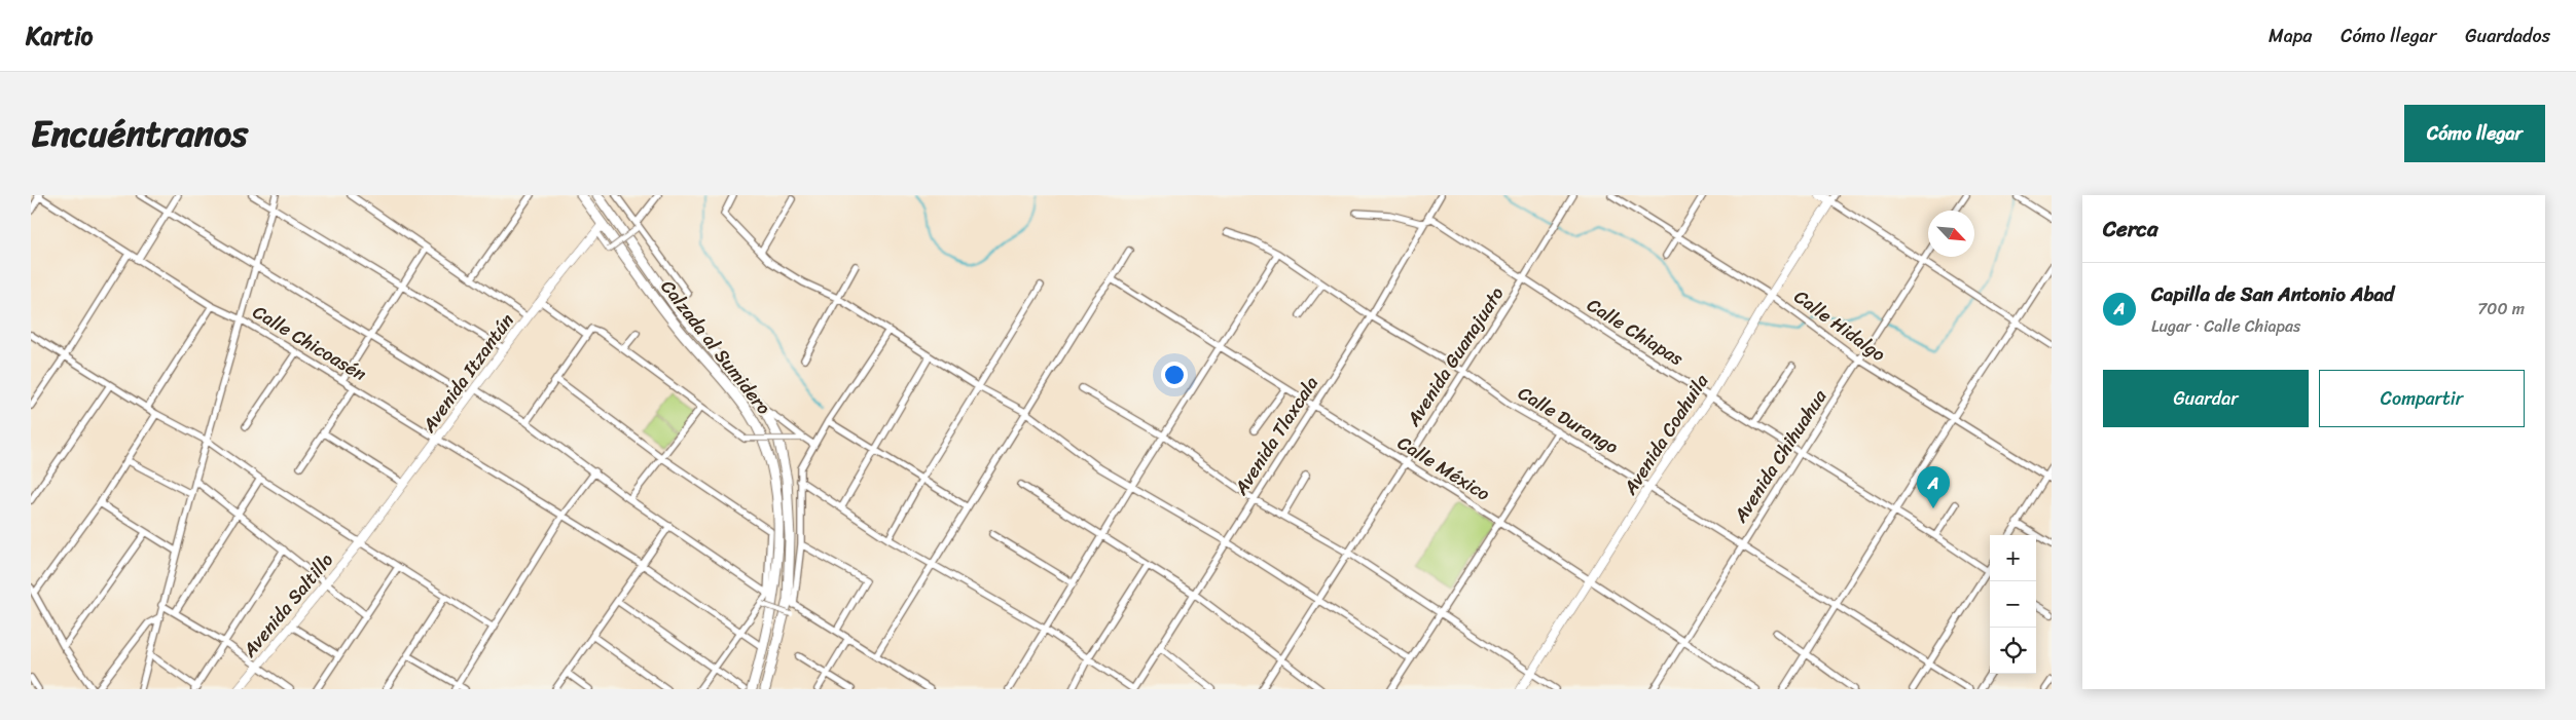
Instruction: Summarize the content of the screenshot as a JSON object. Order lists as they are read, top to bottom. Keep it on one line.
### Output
{"streets":{"main road":["Calzada al Sumidero"],"street":["Calle Hidalgo","Calle Chiapas","Calle Chicoasén","Avenida Guanajuato","Avenida Itzantún","Calle Durango","Avenida Coahuila","Avenida Tlaxcala","Avenida Chihuahua","Calle México","Avenida Saltillo"]},"crossings":[["Calle Hidalgo","Avenida Coahuila"],["Calle Hidalgo","Avenida Chihuahua"],["Calle Chiapas","Avenida Guanajuato"],["Calle Chiapas","Avenida Coahuila"],["Calle Chiapas","Avenida Tlaxcala"],["Calle Chiapas","Avenida Chihuahua"],["Calle Chicoasén","Calzada al Sumidero"],["Calle Chicoasén","Avenida Itzantún"],["Calzada al Sumidero","Avenida Itzantún"],["Avenida Guanajuato","Calle Durango"],["Avenida Guanajuato","Calle México"],["Avenida Itzantún","Avenida Saltillo"],["Calle Durango","Avenida Coahuila"],["Calle Durango","Avenida Tlaxcala"],["Calle Durango","Avenida Chihuahua"],["Avenida Coahuila","Calle México"],["Avenida Tlaxcala","Calle México"],["Avenida Chihuahua","Calle México"]],"north":"bottom right","page":{"header":"Kartio","nav":["Mapa","Cómo llegar","Guardados"],"title":"Encuéntranos","buttons":["Cómo llegar",["Guardar","Compartir"]],"heading":"Cerca","list":[{"mark":"A","name":"Capilla de San Antonio Abad","note":"Lugar · Calle Chiapas","value":"700 m"}],"pins":"A","map_buttons":["+","−"]}}
